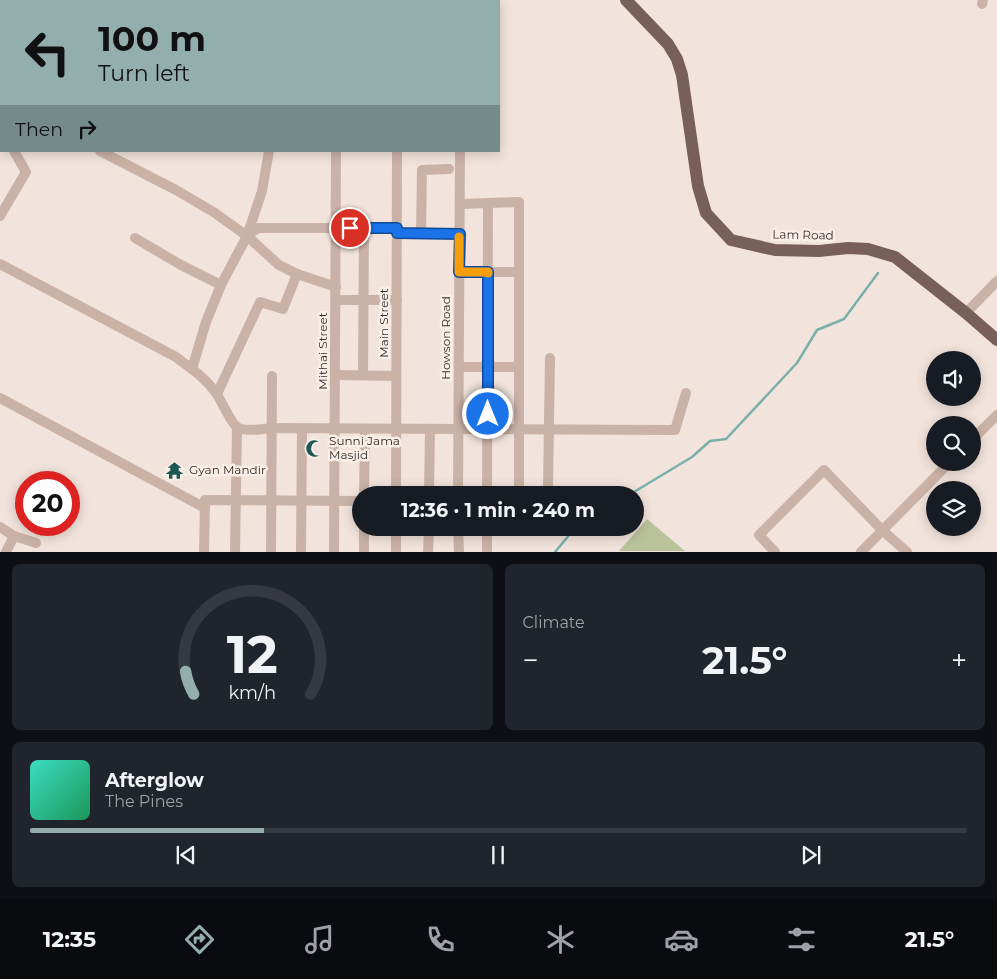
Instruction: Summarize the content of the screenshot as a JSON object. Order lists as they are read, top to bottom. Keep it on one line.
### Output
{"streets":{"main road":["Lam Road"],"street":["Main Street","Howson Road","Mithai Street"]},"places":{"mosque":["Sunni Jama Masjid"],"temple":["Gyan Mandir"]},"page":{"turn":["100 m","Turn left"],"then":"Then","limit":"20","trip":"12:36 · 1 min · 240 m","tile":"Climate","heat":["−","21.5°","+"],"song":["Afterglow","The Pines"],"tabs":["12:35","21.5°"],"gauge":["12","km/h"]}}
